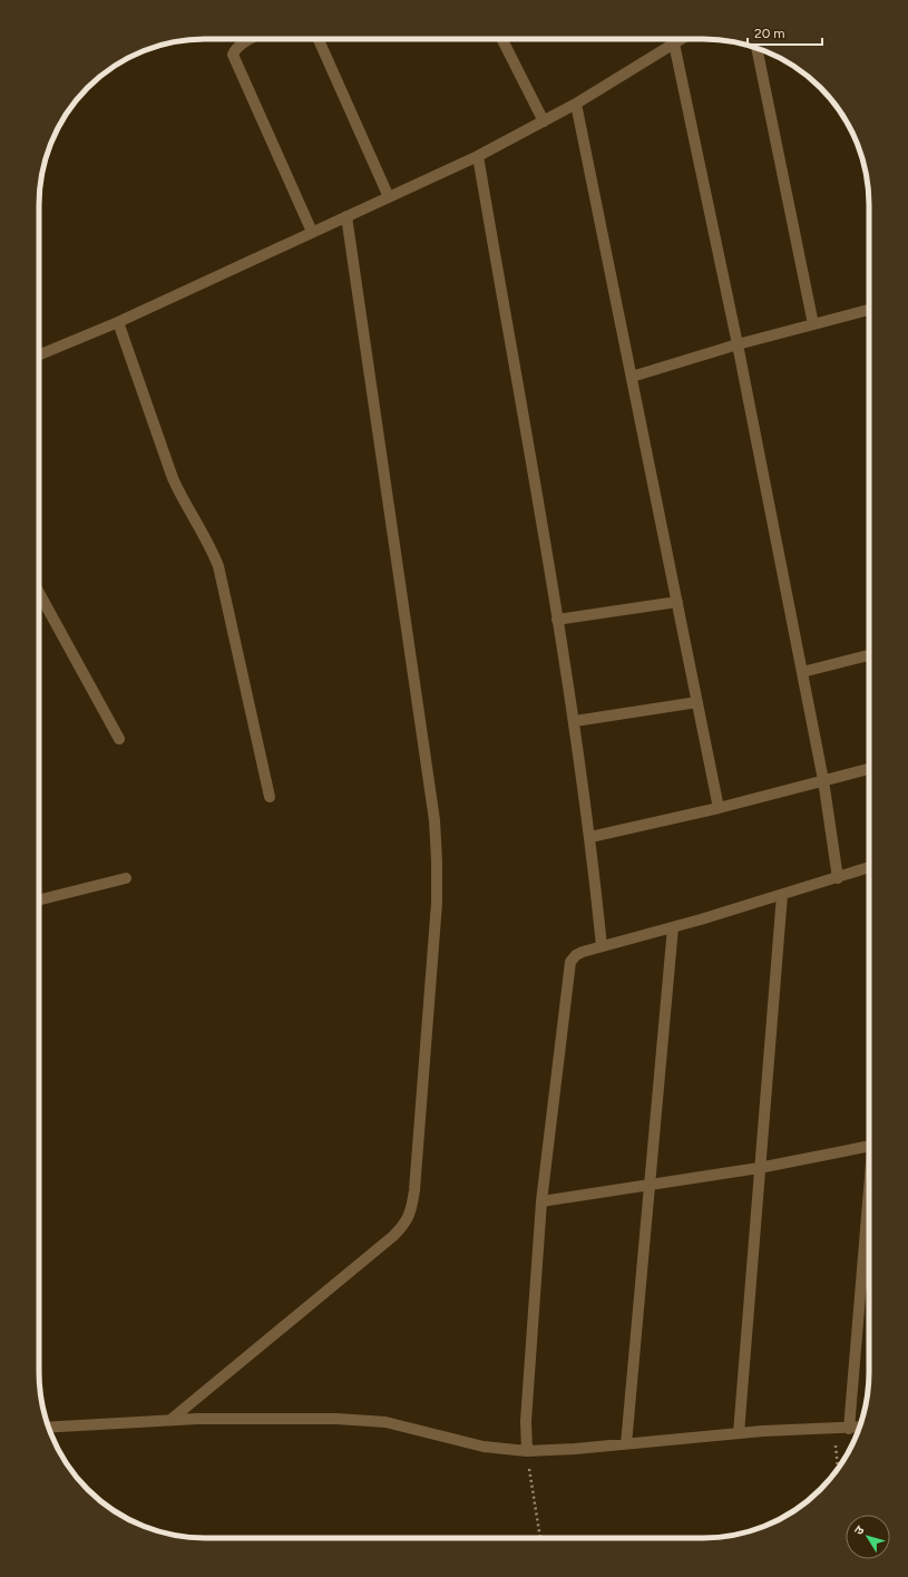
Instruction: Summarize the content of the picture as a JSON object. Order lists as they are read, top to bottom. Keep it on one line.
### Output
{"scale_bar":"20 m","north":"top left"}
